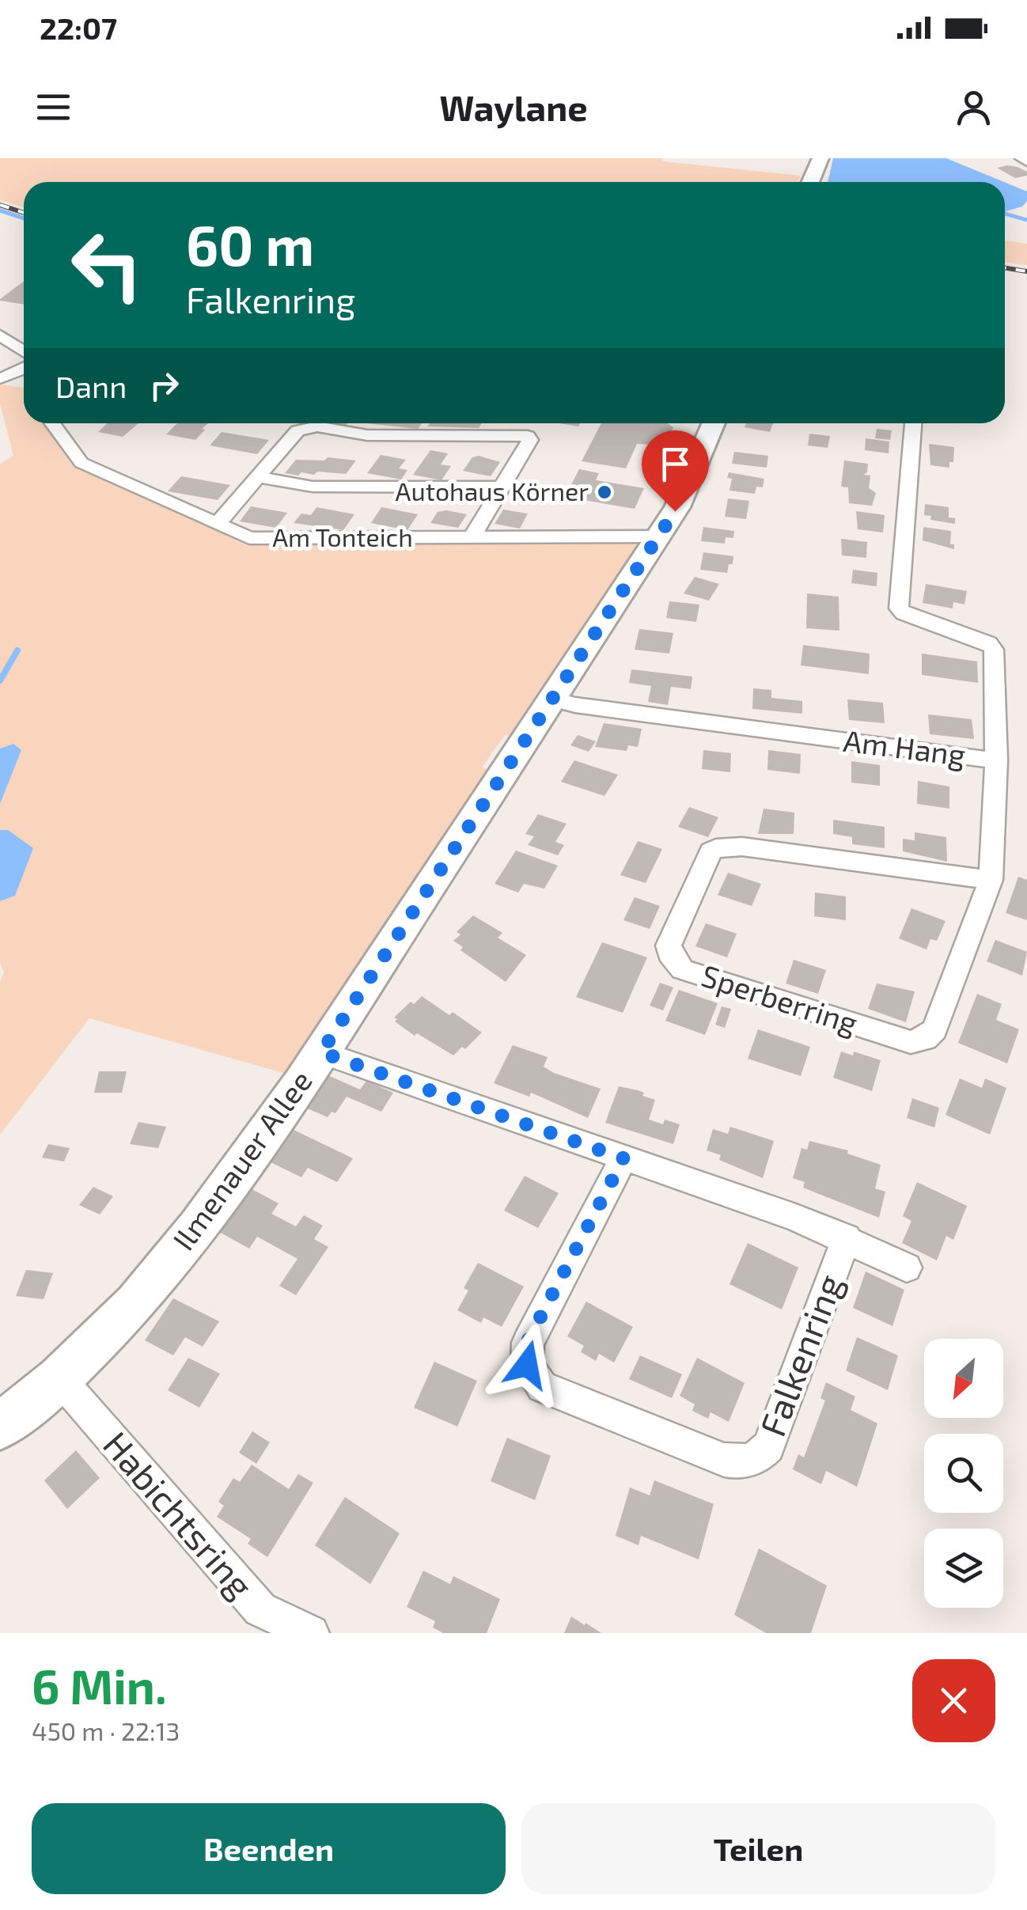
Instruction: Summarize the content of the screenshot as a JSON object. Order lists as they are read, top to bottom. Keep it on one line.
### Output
{"streets":{"street":["Am Tonteich","Am Hang","Sperberring","Ilmenauer Allee","Falkenring","Habichtsring"]},"crossings":[["Am Tonteich","Ilmenauer Allee"],["Am Hang","Sperberring"],["Am Hang","Ilmenauer Allee"],["Ilmenauer Allee","Falkenring"],["Ilmenauer Allee","Habichtsring"]],"places":["Autohaus Körner"],"north":"bottom left","page":{"status":"22:07","header":"Waylane","turn":["60 m","Falkenring"],"then":"Dann","heading":["6 Min.","450 m · 22:13"],"buttons":["Beenden","Teilen"]}}
